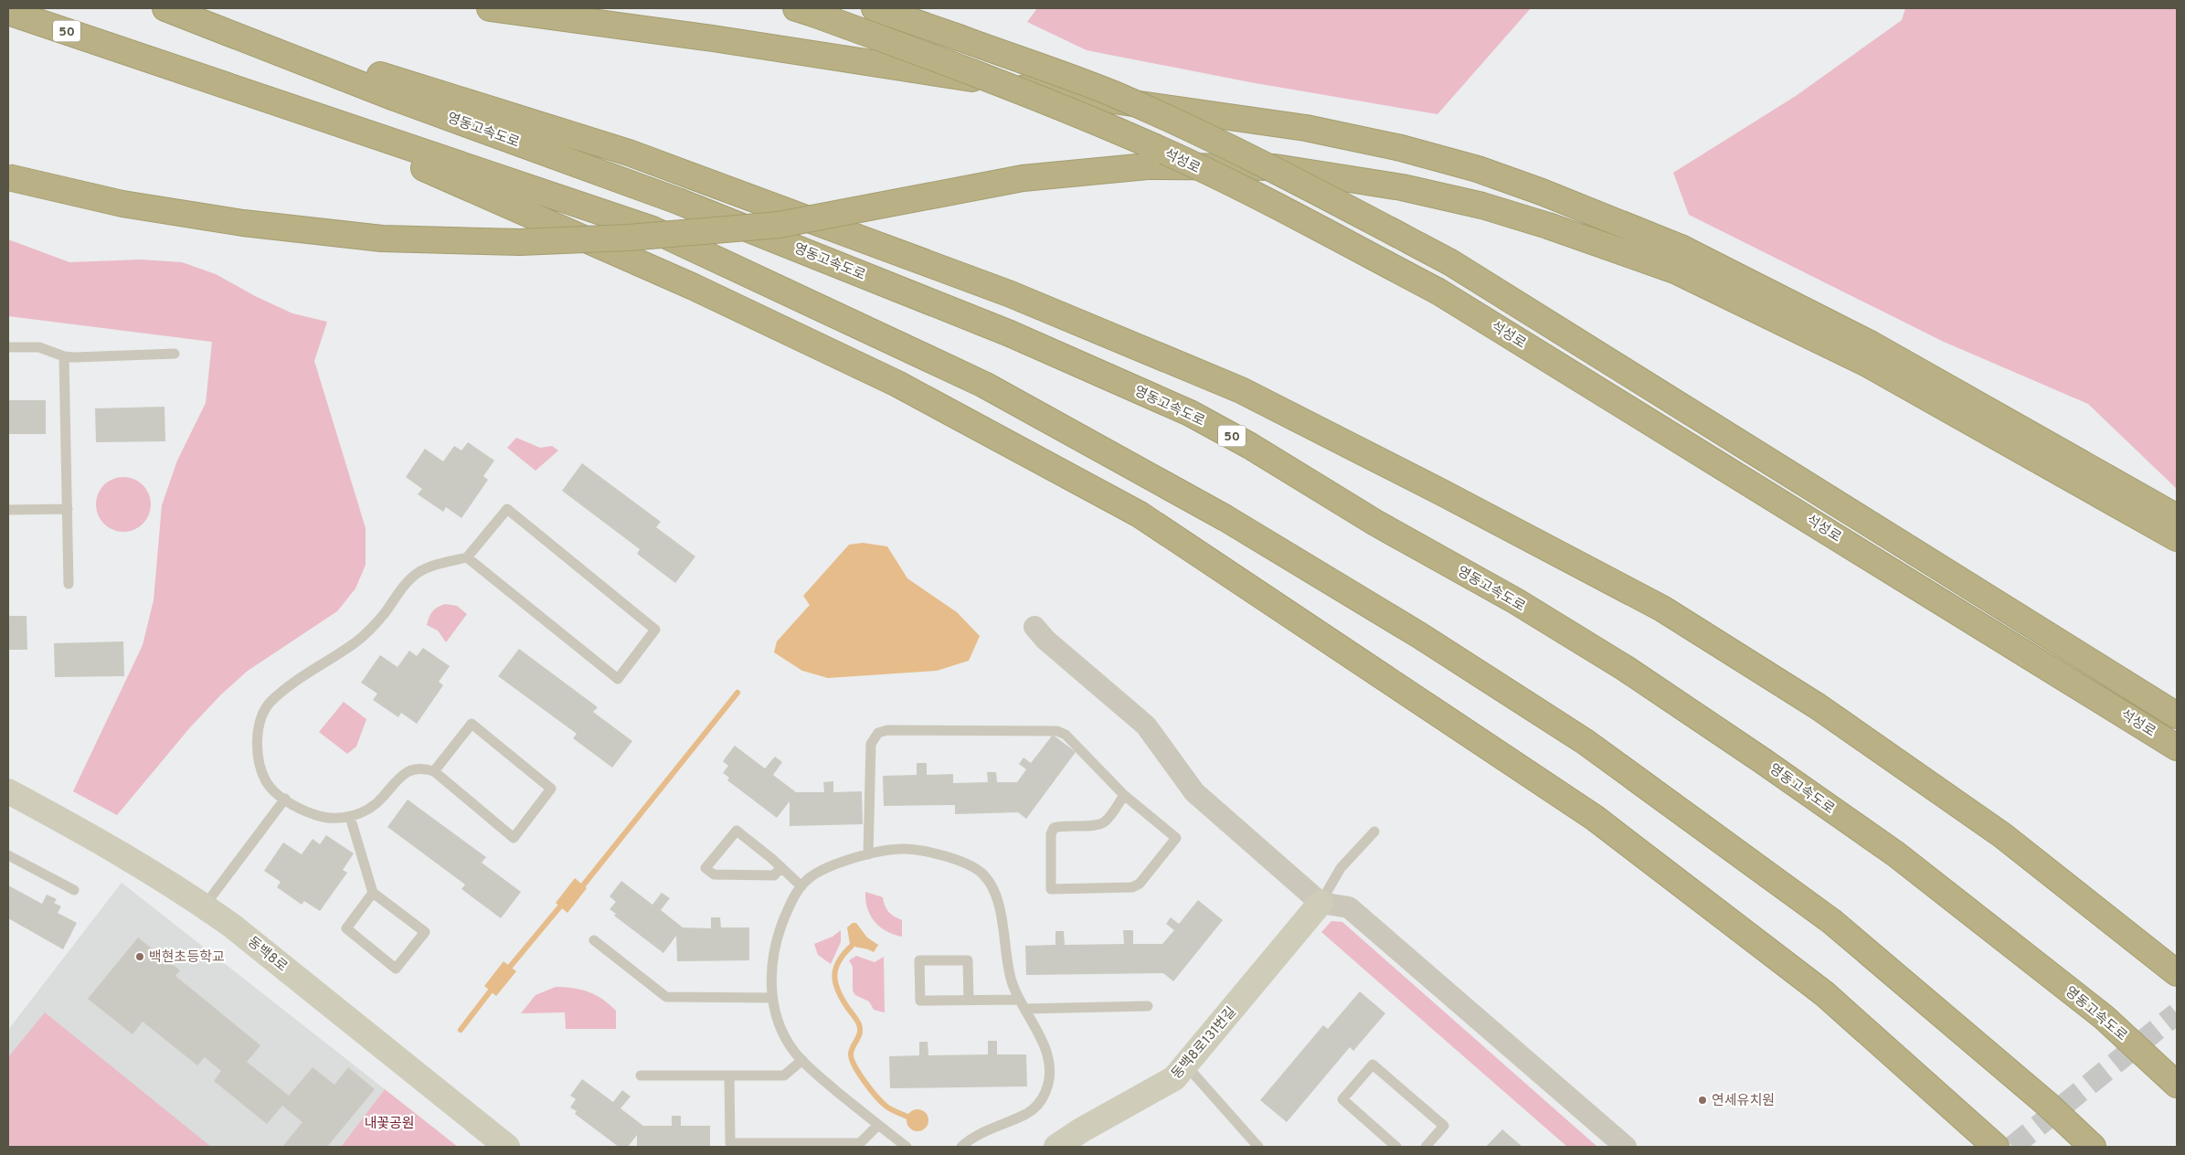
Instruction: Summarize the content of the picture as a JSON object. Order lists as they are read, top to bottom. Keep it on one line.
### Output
{"streets":{"highway":["50","영동고속도로","석성로"],"street":["동백8로","동백8로131번길"]},"parks":["내꽃공원"],"places":["백현초등학교","연세유치원"]}
